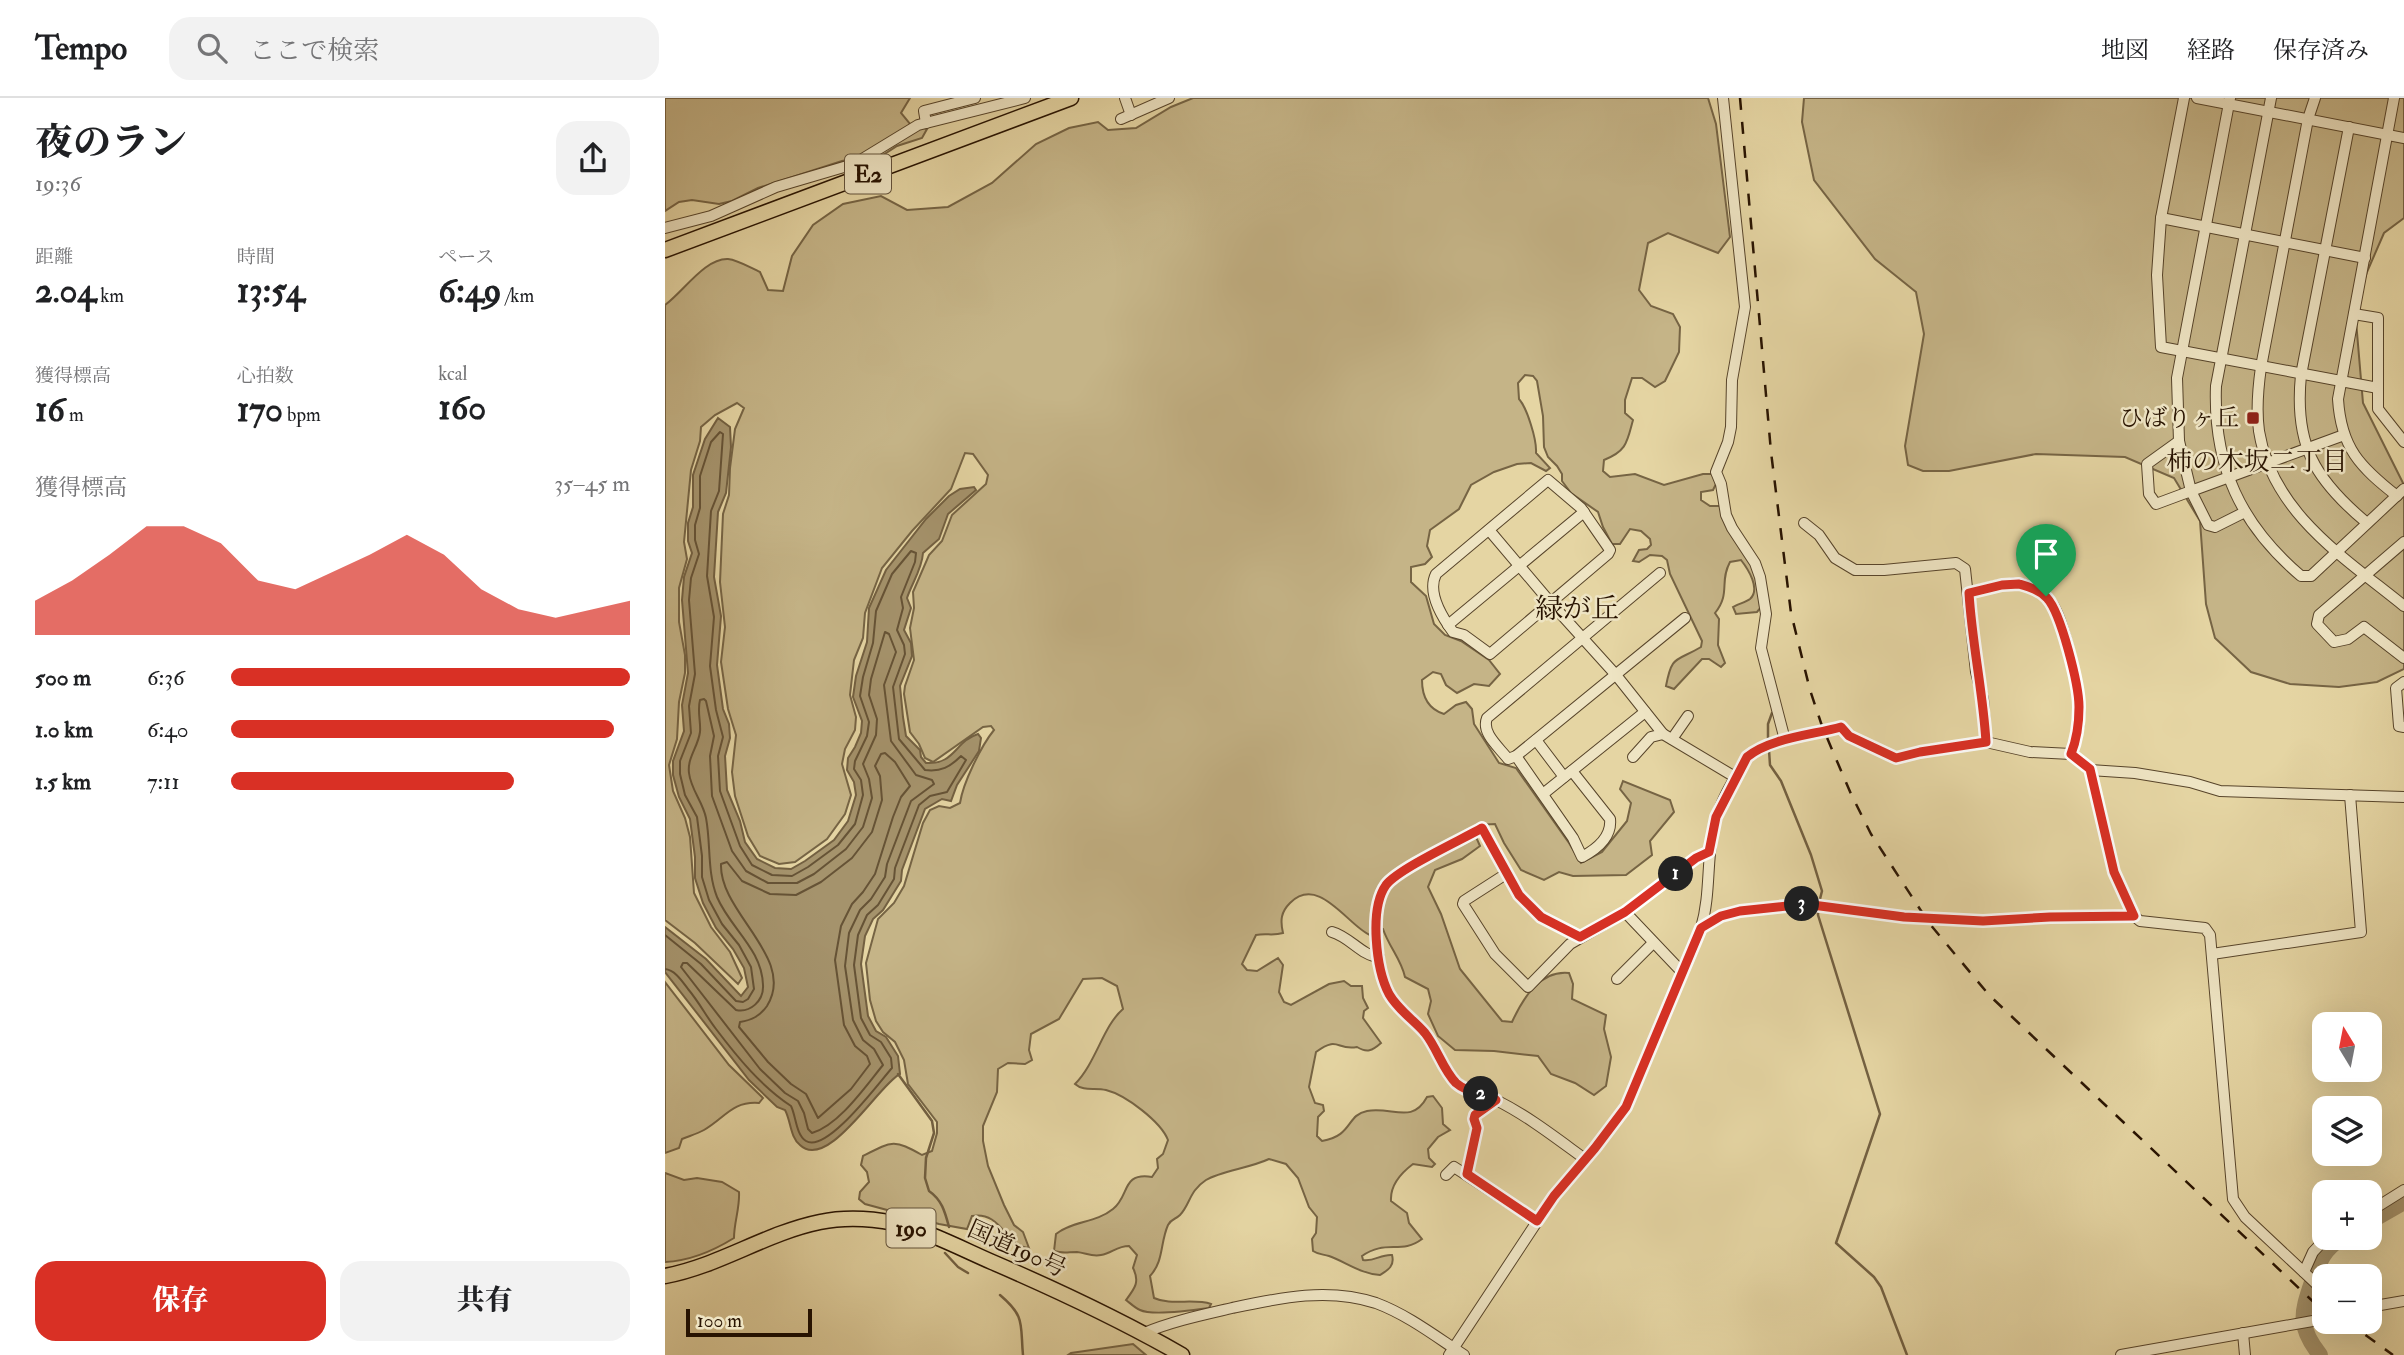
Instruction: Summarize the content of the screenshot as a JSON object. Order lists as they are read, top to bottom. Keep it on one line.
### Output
{"streets":{"highway":["E2","190","国道190号"]},"districts":["柿の木坂二丁目","緑が丘"],"places":{"transit":["ひばりヶ丘"]},"scale_bar":"100 m","north":"top","page":{"header":"Tempo","search":"ここで検索","nav":["地図","経路","保存済み"],"heading":["夜のラン","19:36"],"stats":[["距離","2.04 km"],["時間","13:54"],["ペース","6:49 /km"],["獲得標高","16 m"],["心拍数","170 bpm"],["kcal","160"]],"chart":["獲得標高","35–45 m"],"list":[{"name":"500 m","note":"6:36"},{"name":"1.0 km","note":"6:40"},{"name":"1.5 km","note":"7:11"}],"pins":["1","3","2"],"map_buttons":["+","−"],"buttons":["保存","共有"],"scale":"100 m"}}
